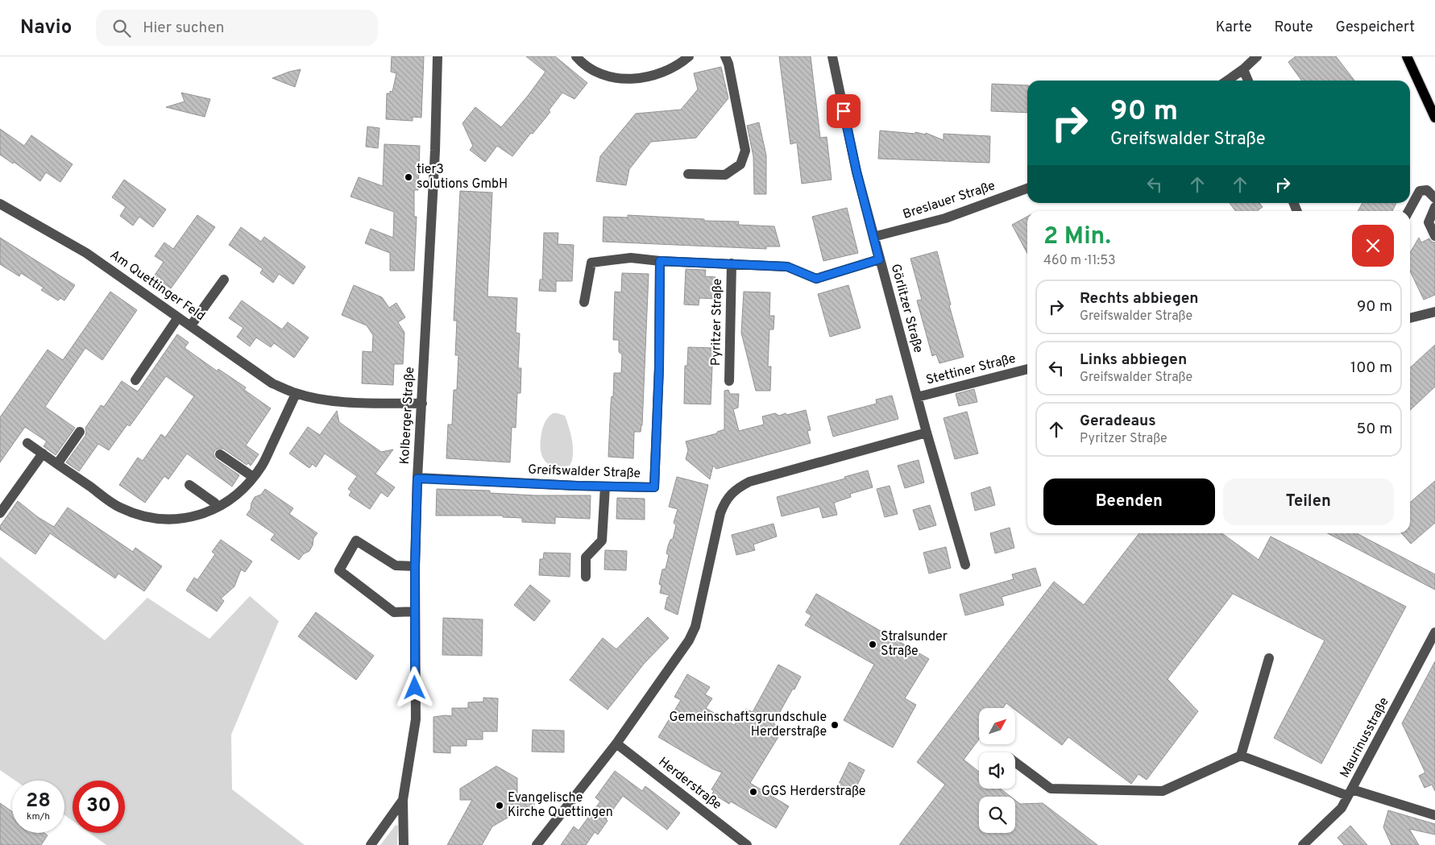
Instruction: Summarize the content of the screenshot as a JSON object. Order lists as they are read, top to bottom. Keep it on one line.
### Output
{"streets":{"street":["Breslauer Straße","Am Quettinger Feld","Görlitzer Straße","Pyritzer Straße","Stettiner Straße","Kolberger Straße","Greifswalder Straße","Maurinusstraße","Herderstraße"]},"crossings":[["Breslauer Straße","Görlitzer Straße"],["Am Quettinger Feld","Kolberger Straße"],["Görlitzer Straße","Pyritzer Straße"],["Görlitzer Straße","Stettiner Straße"],["Pyritzer Straße","Greifswalder Straße"],["Kolberger Straße","Greifswalder Straße"]],"places":["tier3 solutions GmbH","Stralsunder Straße","Gemeinschaftsgrundschule Herderstraße","GGS Herderstraße","Evangelische Kirche Quettingen"],"north":"top right","page":{"header":"Navio","search":"Hier suchen","nav":["Karte","Route","Gespeichert"],"turn":["90 m","Greifswalder Straße"],"heading":["2 Min.","460 m · 11:53"],"list":[{"name":"Rechts abbiegen","note":"Greifswalder Straße","value":"90 m"},{"name":"Links abbiegen","note":"Greifswalder Straße","value":"100 m"},{"name":"Geradeaus","note":"Pyritzer Straße","value":"50 m"}],"buttons":["Beenden","Teilen"],"speed":"28 km/h","limit":"30"}}
